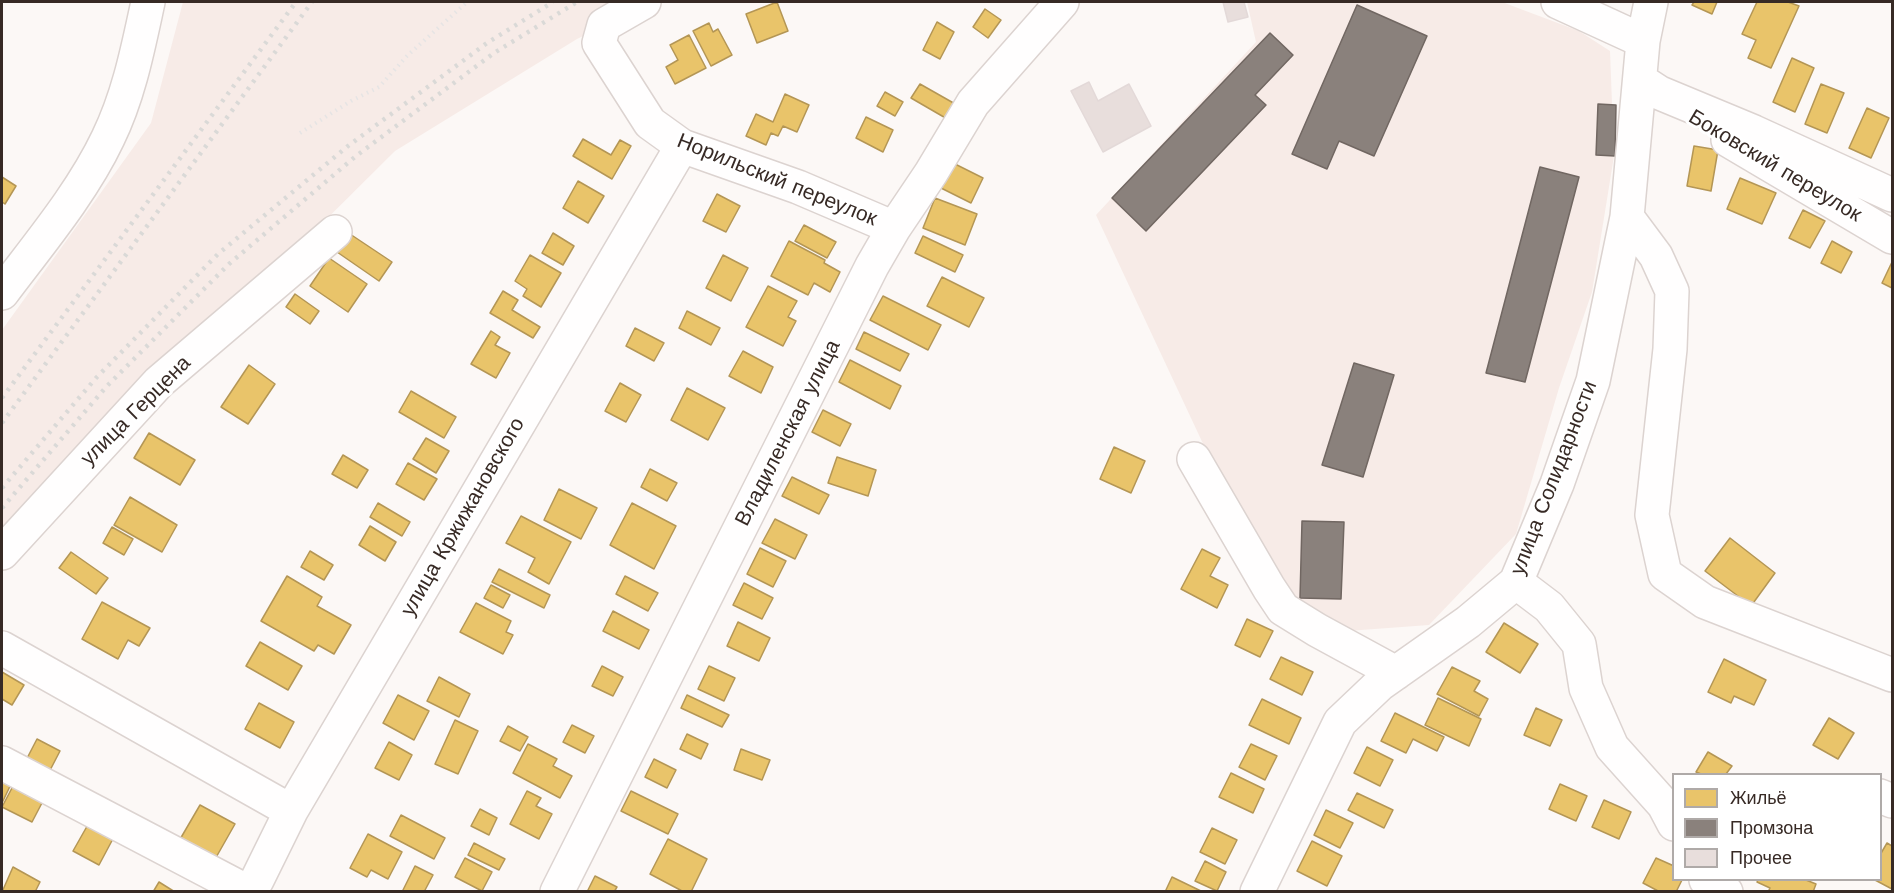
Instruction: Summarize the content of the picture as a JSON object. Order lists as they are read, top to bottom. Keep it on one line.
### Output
{"streets":{"street":["Боковский переулок","Норильский переулок","улица Герцена","Владиленская улица","улица Солидарности","улица Кржижановского"]},"crossings":[["Боковский переулок","улица Солидарности"],["Норильский переулок","Владиленская улица"],["Норильский переулок","улица Кржижановского"]],"legend":["Жильё","Промзона","Прочее"]}
